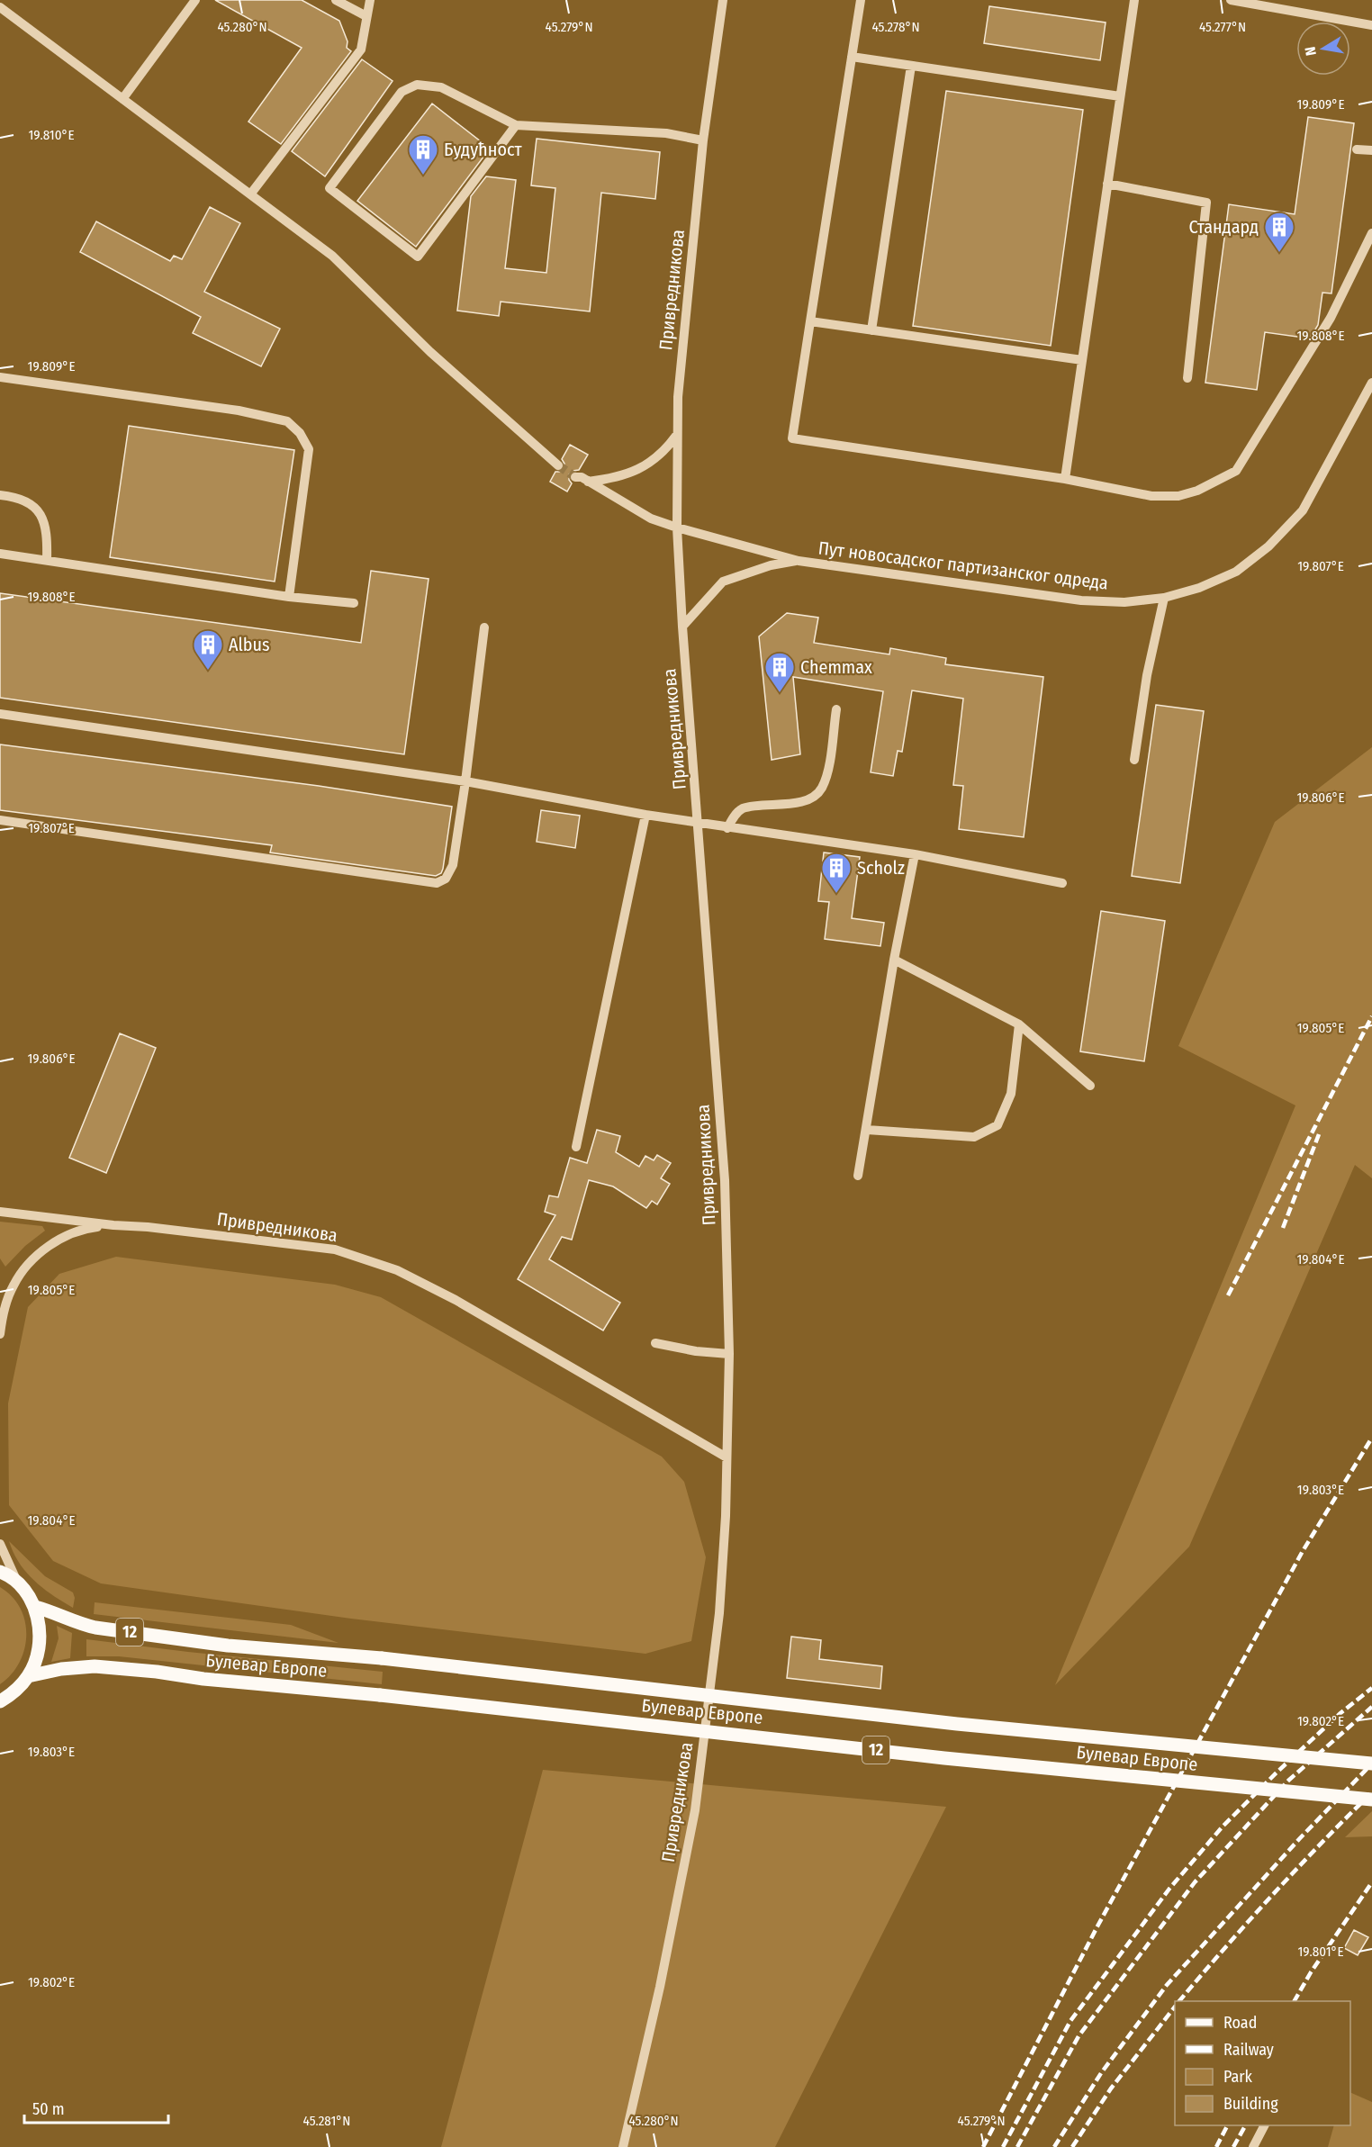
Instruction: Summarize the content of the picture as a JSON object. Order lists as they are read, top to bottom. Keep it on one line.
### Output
{"streets":{"main road":["12","Булевар Европе"],"street":["Привредникова","Пут новосадског партизанског одреда"]},"crossings":[["Привредникова","Пут новосадског партизанског одреда"]],"places":{"building":["Будућност","Стандард","Albus","Chemmax","Scholz"]},"legend":["Road","Railway","Park","Building"],"scale_bar":"50 m","north":"left","coordinates":["45.277°N","45.280°N","45.279°N","45.278°N","19.809°E","19.810°E","19.808°E","19.807°E","19.806°E","19.805°E","19.804°E","19.803°E","19.802°E","19.801°E","45.281°N"]}
